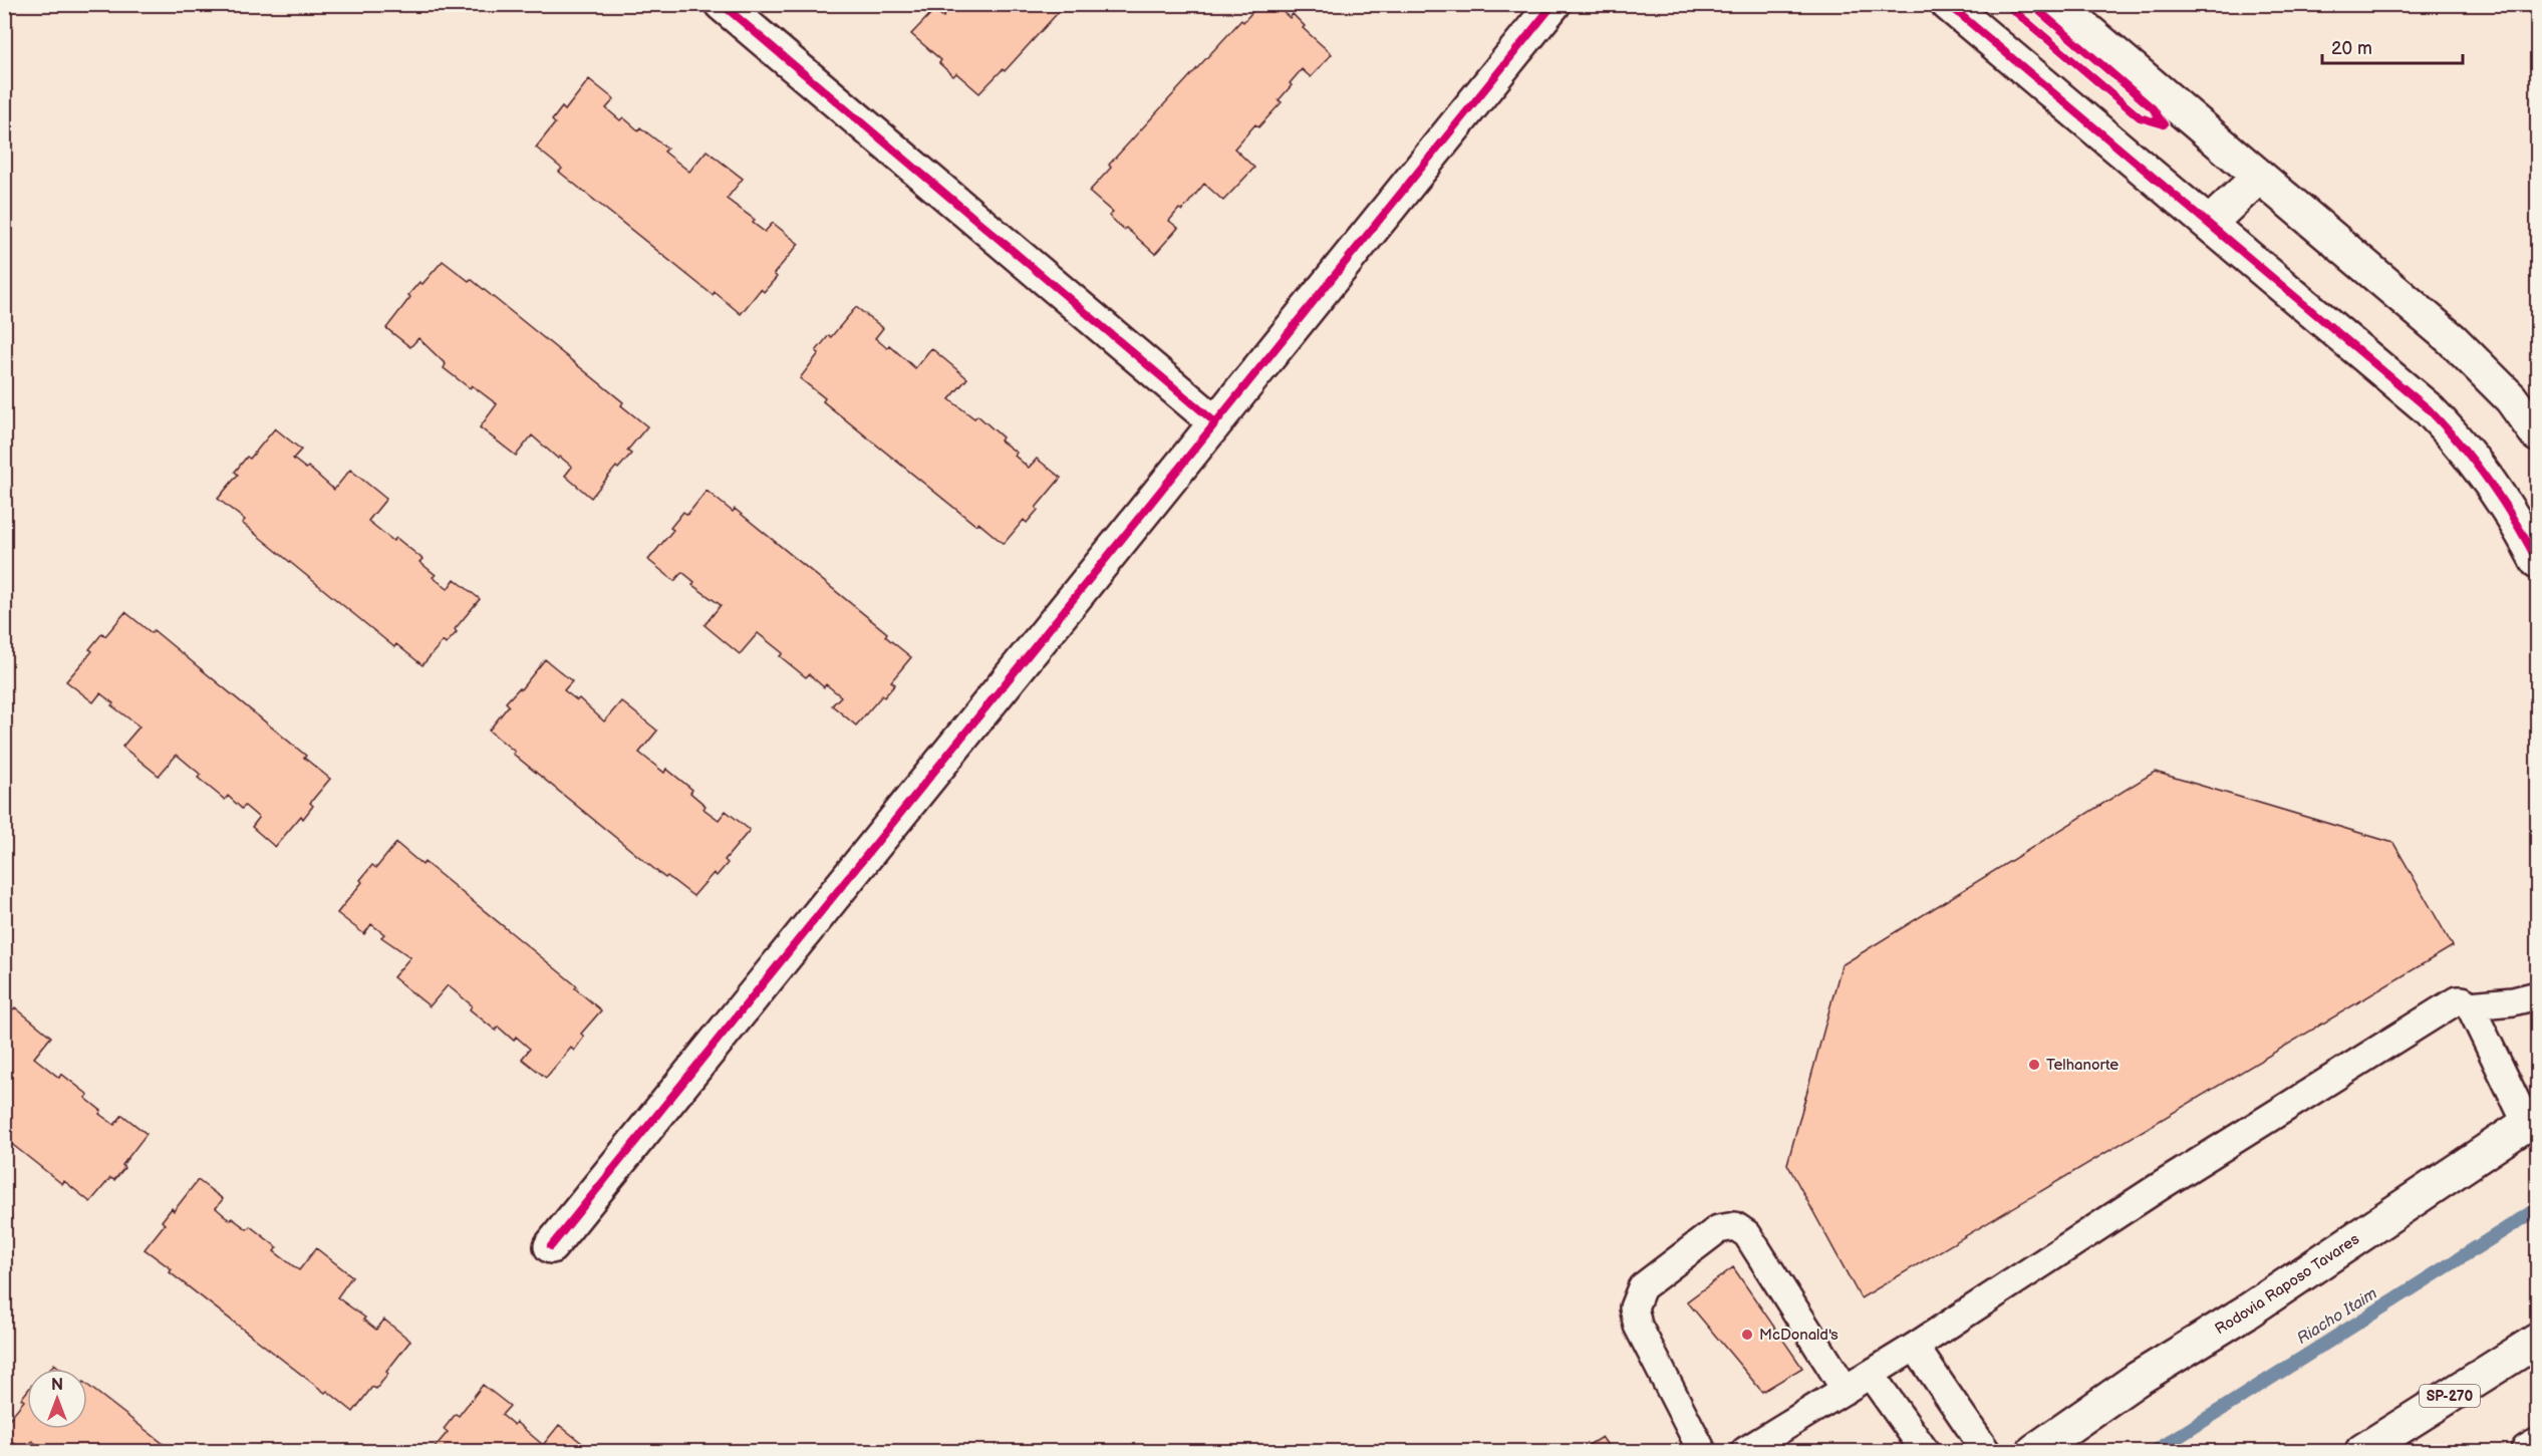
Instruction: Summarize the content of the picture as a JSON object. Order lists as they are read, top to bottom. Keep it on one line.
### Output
{"streets":{"main road":["Rodovia Raposo Tavares","SP-270"]},"water":["Riacho Itaim"],"places":["Telhanorte","McDonald's"],"scale_bar":"20 m","north":"top"}
